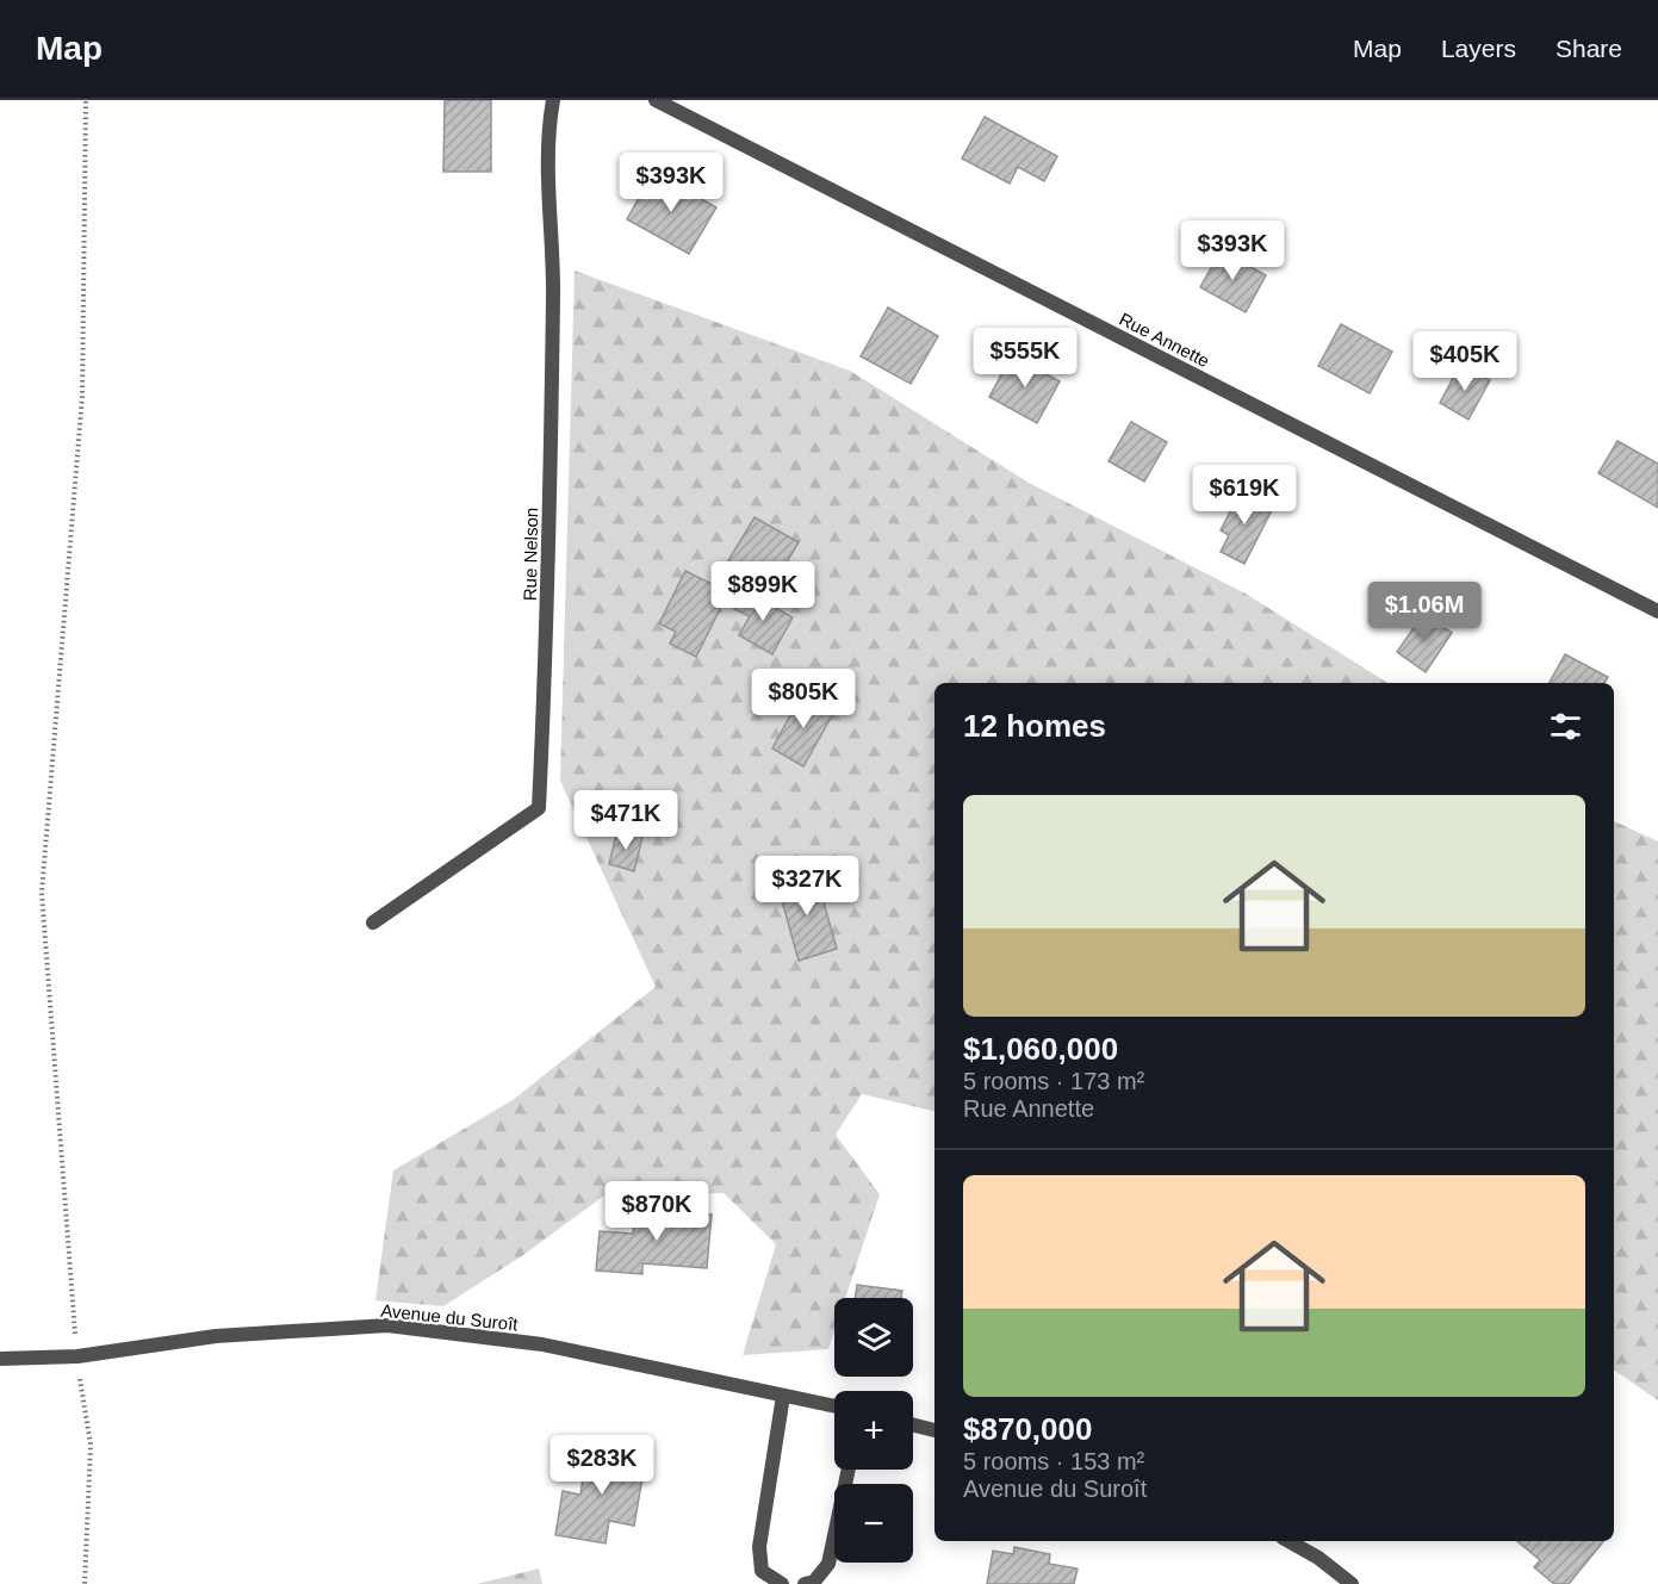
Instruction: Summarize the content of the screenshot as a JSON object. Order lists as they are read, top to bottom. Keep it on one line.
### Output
{"streets":{"street":["Rue Annette","Rue Nelson","Avenue du Suroît"]},"page":{"header":"Map","nav":["Map","Layers","Share"],"price":["$393K","$393K","$555K","$405K","$619K","$899K","$1.06M","$805K","$471K","$327K","$870K","$283K"],"heading":"12 homes","list":[{"name":"$1,060,000","note":"5 rooms · 173 m² · Rue Annette"},{"name":"$870,000","note":"5 rooms · 153 m² · Avenue du Suroît"}],"map_buttons":["+","−"]}}
